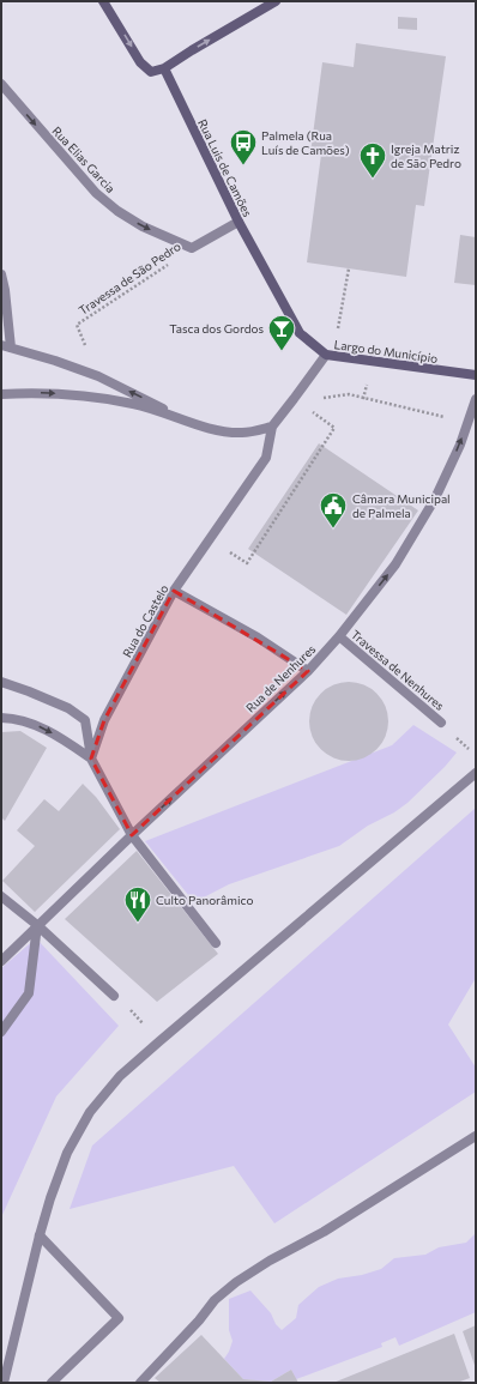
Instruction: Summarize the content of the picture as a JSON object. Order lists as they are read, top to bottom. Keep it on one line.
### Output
{"streets":{"street":["Rua Elias Garcia","Rua Luis de Camões","Largo do Município","Rua do Castelo","Travessa de Nenhures","Rua de Nenhures"],"path":["Travessa de São Pedro"]},"crossings":[["Rua Elias Garcia","Travessa de São Pedro"],["Rua Luis de Camões","Largo do Município"],["Largo do Município","Rua do Castelo"],["Travessa de Nenhures","Rua de Nenhures"]],"one_way":["Rua Elias Garcia","Rua de Nenhures"],"places":{"bus stop":["Palmela (Rua Luís de Camões)"],"church":["Igreja Matriz de São Pedro"],"bar":["Tasca dos Gordos"],"public building":["Câmara Municipal de Palmela"],"restaurant":["Culto Panorâmico"]}}
